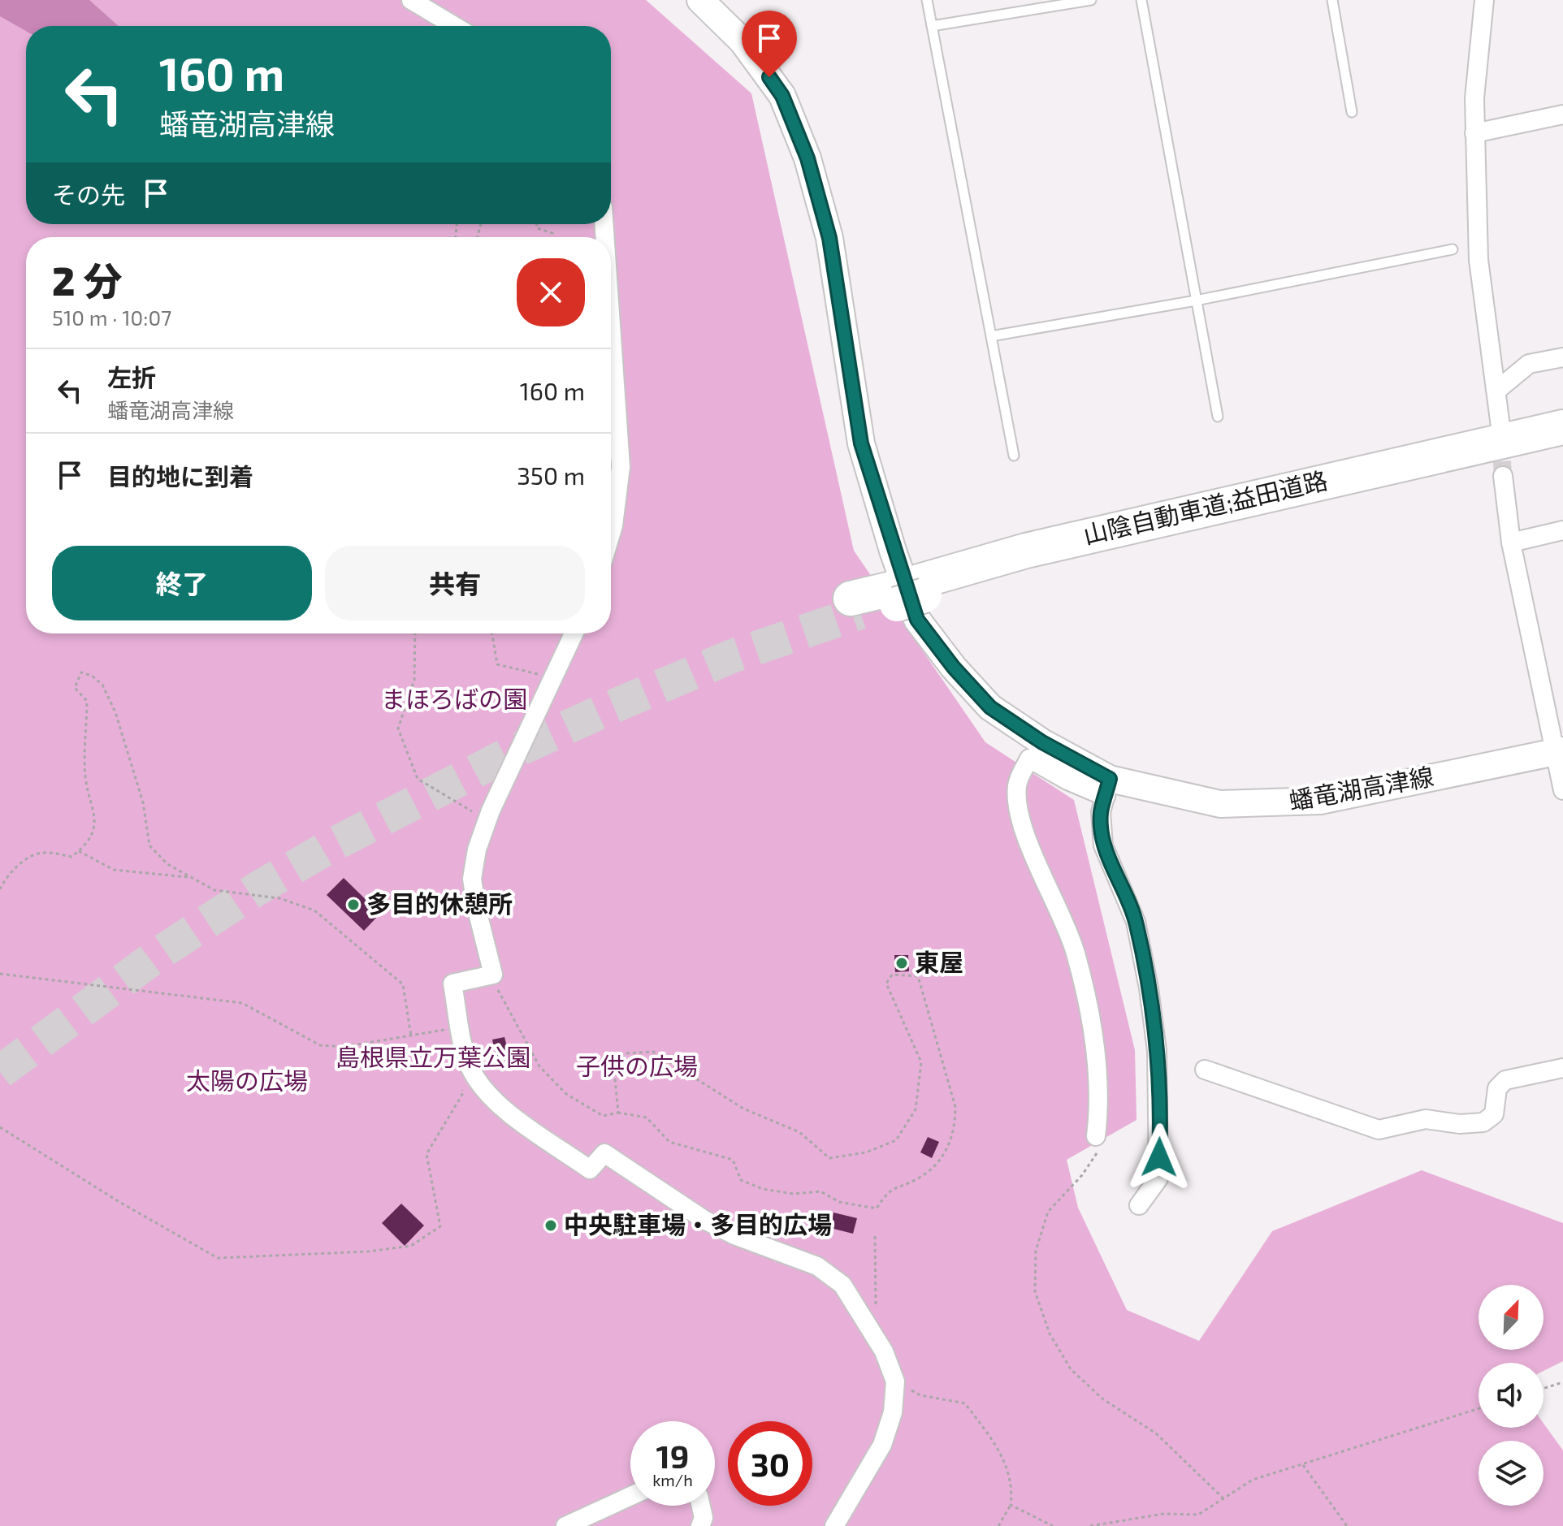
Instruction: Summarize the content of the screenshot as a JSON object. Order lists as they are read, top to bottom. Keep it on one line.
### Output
{"streets":{"highway":["山陰自動車道;益田道路"],"main road":["蟠竜湖高津線"]},"parks":["まほろばの園","島根県立万葉公園","子供の広場","太陽の広場"],"places":["多目的休憩所","東屋","中央駐車場・多目的広場"],"north":"top right","page":{"turn":["160 m","蟠竜湖高津線"],"then":"その先","heading":["2 分","510 m · 10:07"],"list":[{"name":"左折","note":"蟠竜湖高津線","value":"160 m"},{"name":"目的地に到着","value":"350 m"}],"buttons":["終了","共有"],"speed":"19 km/h","limit":"30"}}
